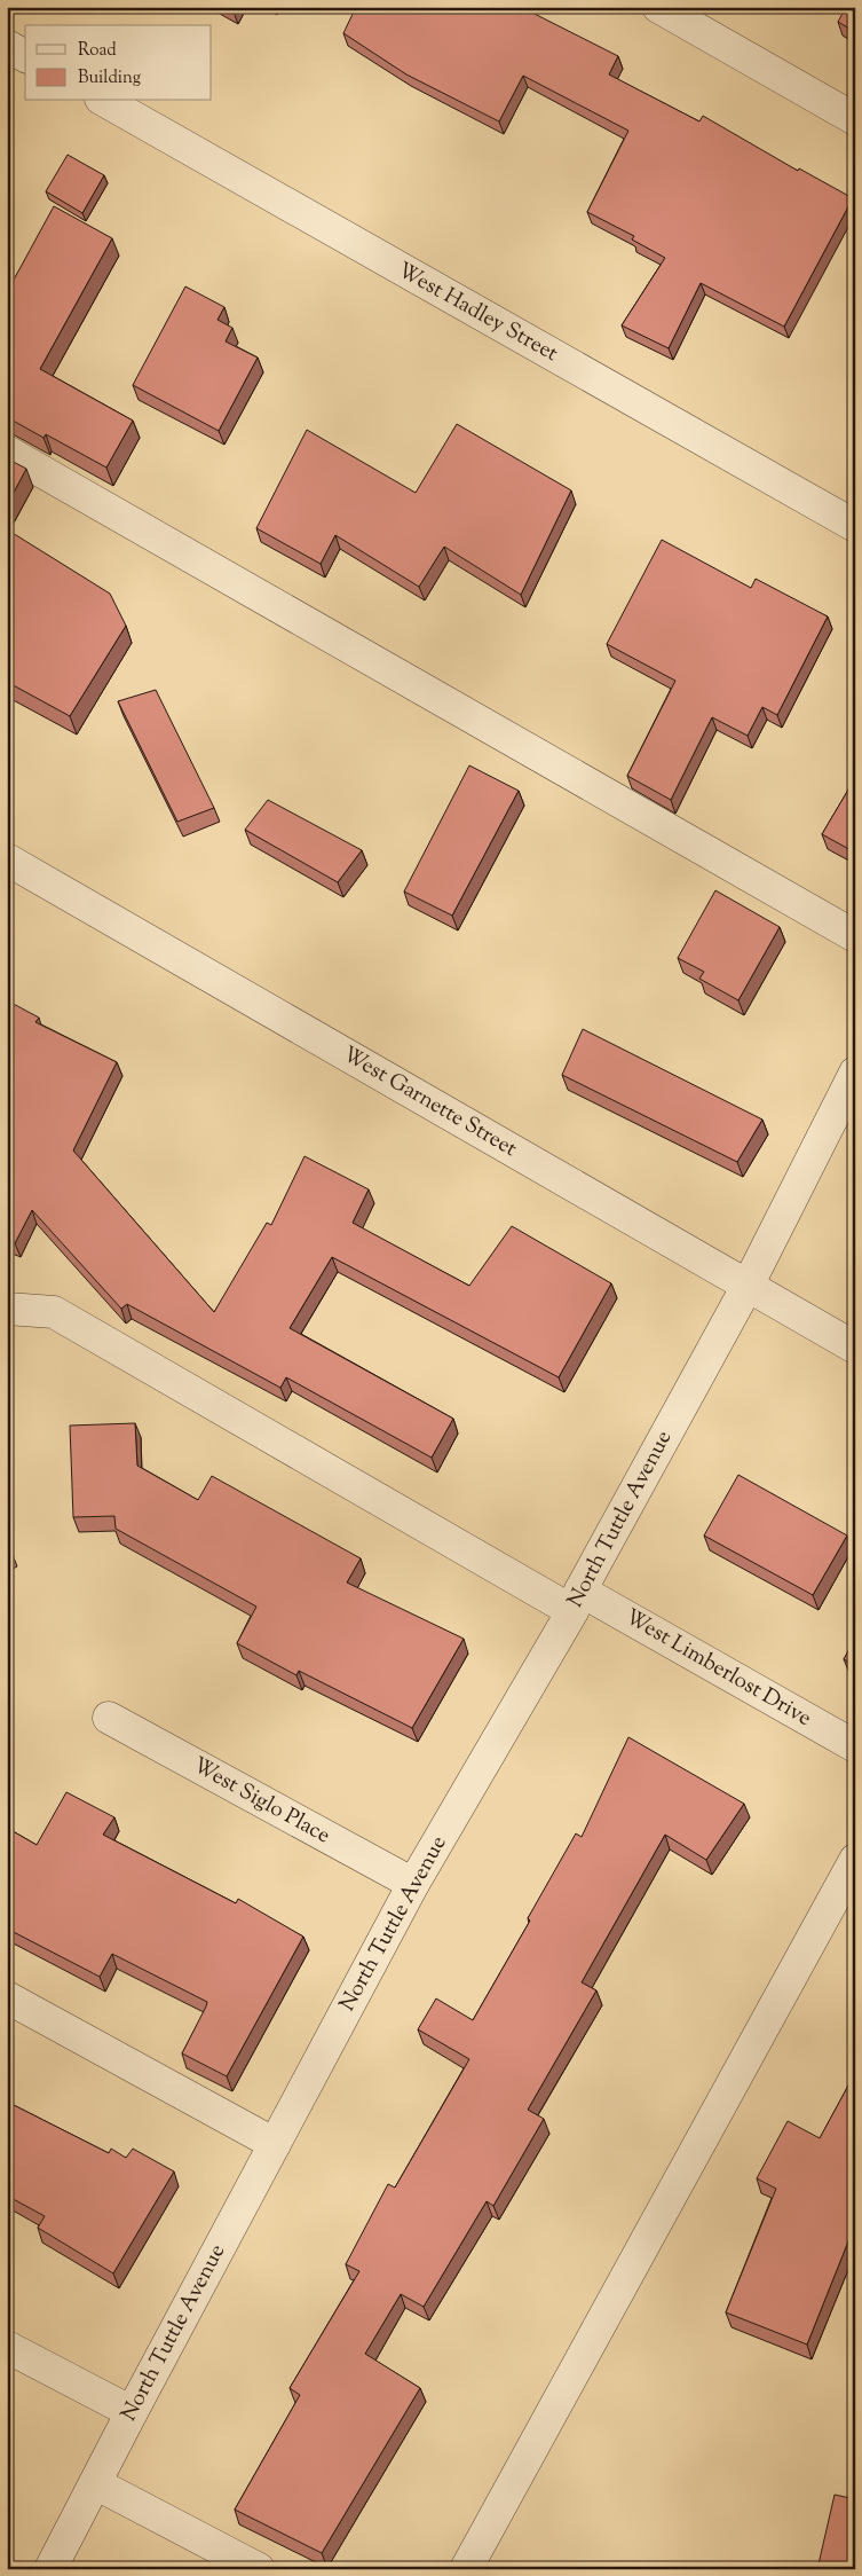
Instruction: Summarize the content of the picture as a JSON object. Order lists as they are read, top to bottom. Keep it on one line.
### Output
{"streets":{"street":["West Hadley Street","West Garnette Street","North Tuttle Avenue","West Limberlost Drive","West Siglo Place"]},"crossings":[["West Garnette Street","North Tuttle Avenue"],["North Tuttle Avenue","West Limberlost Drive"],["North Tuttle Avenue","West Siglo Place"]],"legend":["Road","Building"]}
